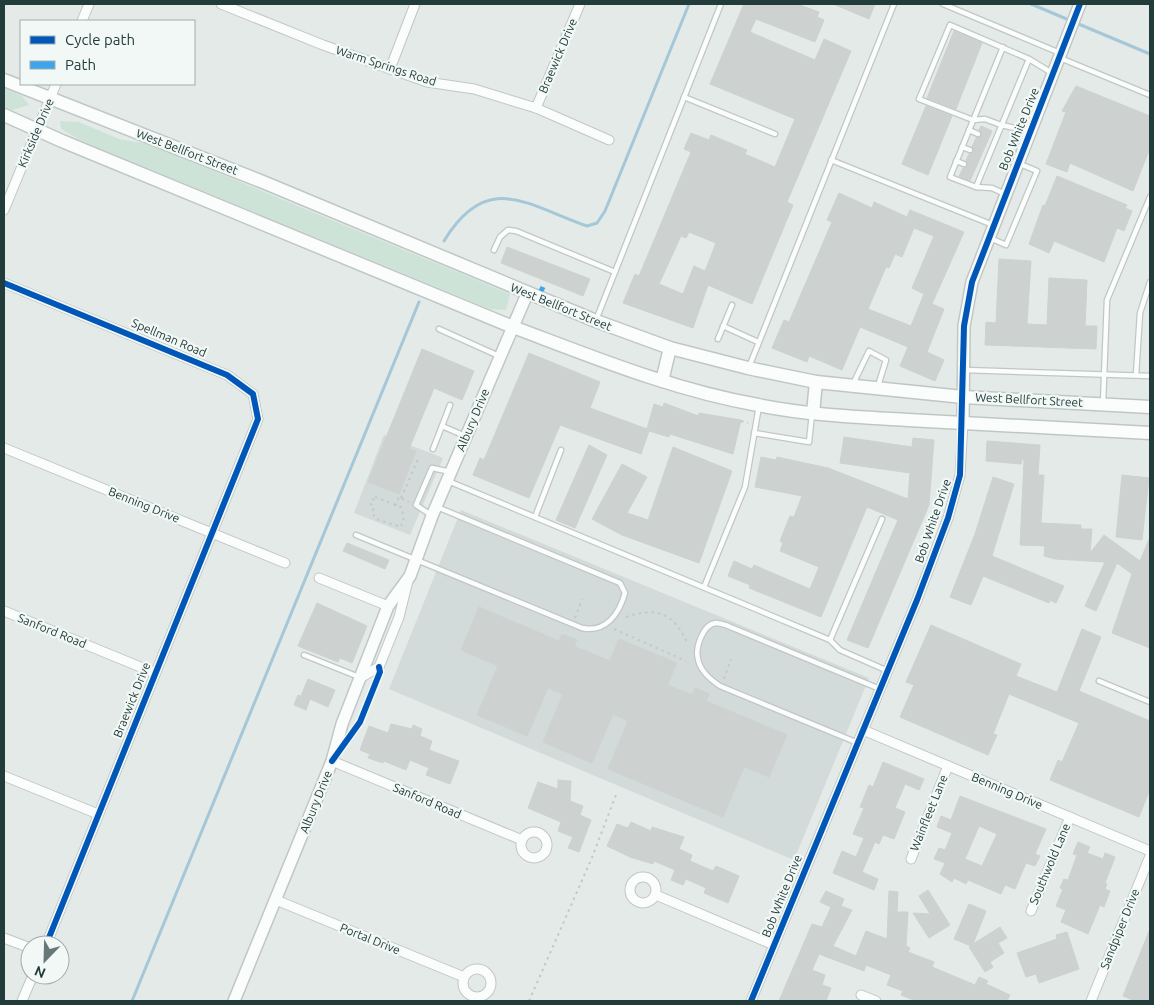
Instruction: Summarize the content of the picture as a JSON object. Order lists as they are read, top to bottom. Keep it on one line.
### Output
{"streets":{"main road":["West Bellfort Street"],"street":["Braewick Drive","Warm Springs Road","Bob White Drive","Kirkside Drive","Spellman Road","Albury Drive","Benning Drive","Sanford Road","Wainfleet Lane","Southwold Lane","Sandpiper Drive","Portal Drive"]},"crossings":[["Braewick Drive","Warm Springs Road"],["Braewick Drive","Spellman Road"],["Braewick Drive","Benning Drive"],["Braewick Drive","Sanford Road"],["Bob White Drive","West Bellfort Street"],["Bob White Drive","Benning Drive"],["Kirkside Drive","West Bellfort Street"],["West Bellfort Street","Albury Drive"],["Albury Drive","Sanford Road"],["Albury Drive","Portal Drive"],["Benning Drive","Wainfleet Lane"],["Benning Drive","Southwold Lane"]],"legend":["Cycle path","Path"],"north":"bottom left"}
